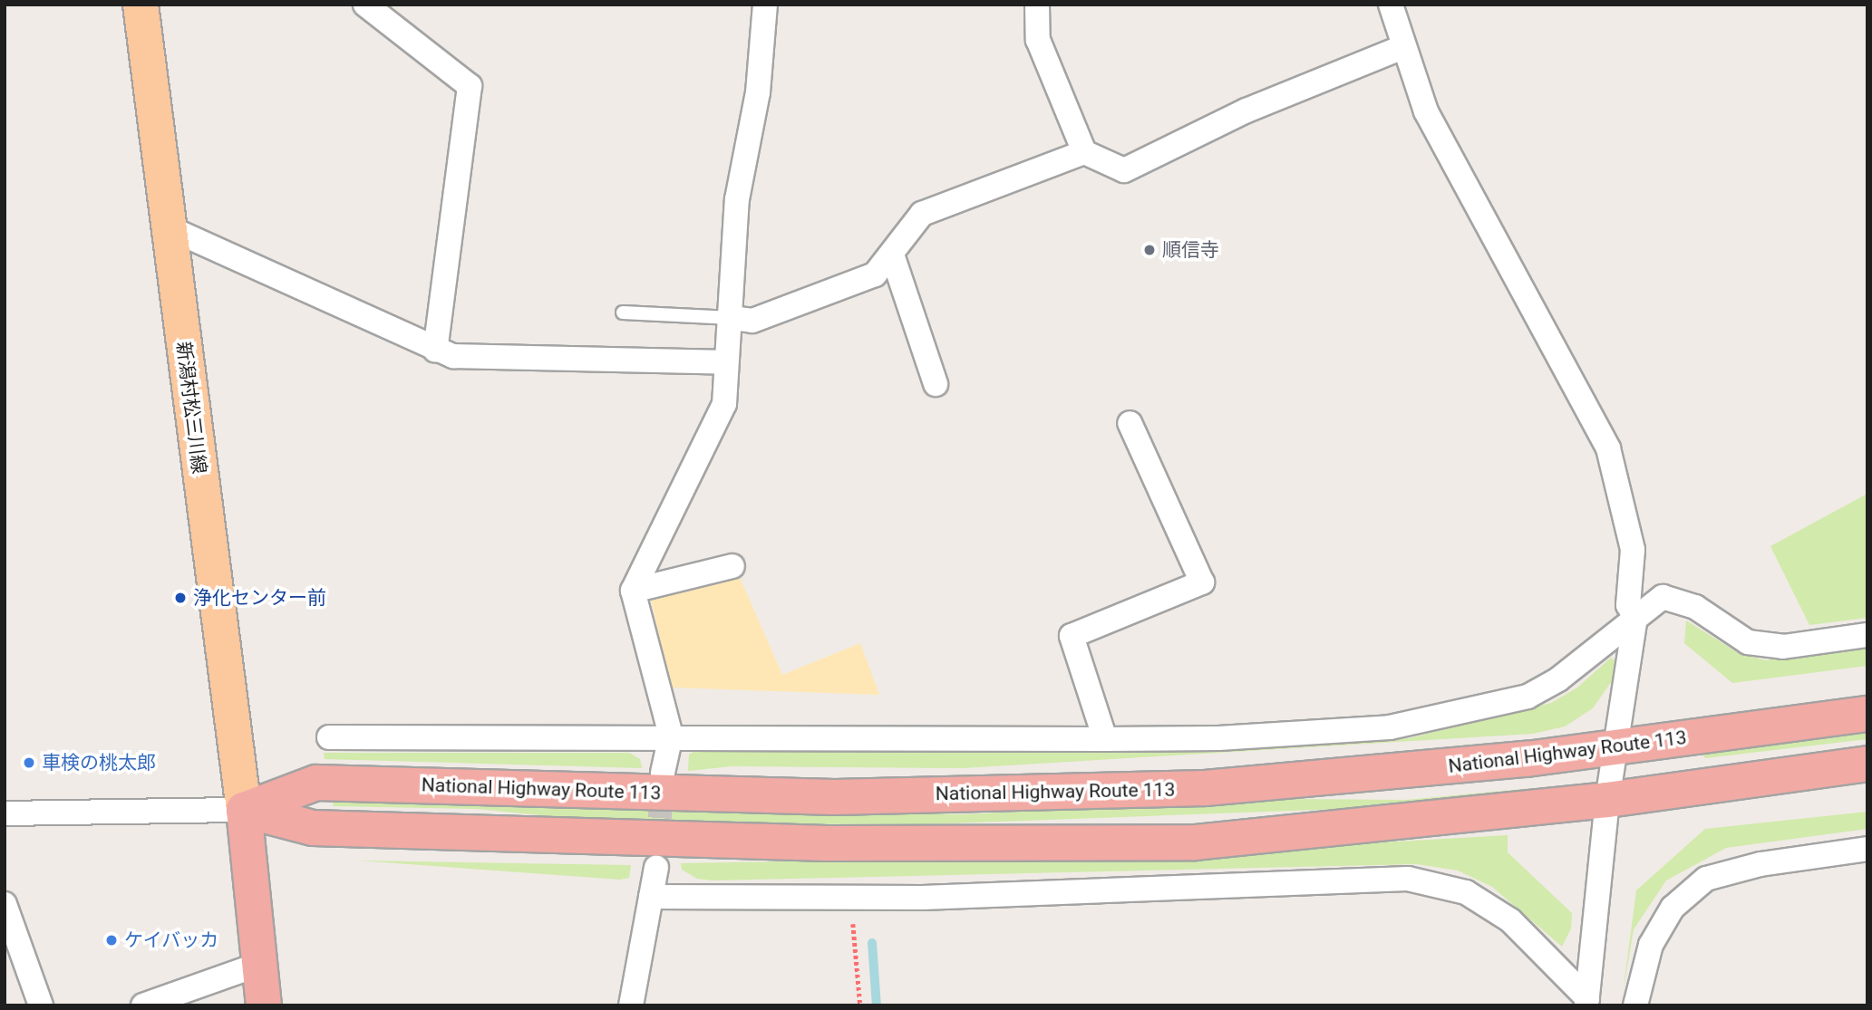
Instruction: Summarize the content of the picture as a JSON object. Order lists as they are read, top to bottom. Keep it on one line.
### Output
{"streets":{"highway":["National Highway Route 113"],"main road":["新潟村松三川線"]},"crossings":[["新潟村松三川線","National Highway Route 113"]],"places":["順信寺","浄化センター前","車検の桃太郎","ケイバッカ"]}
